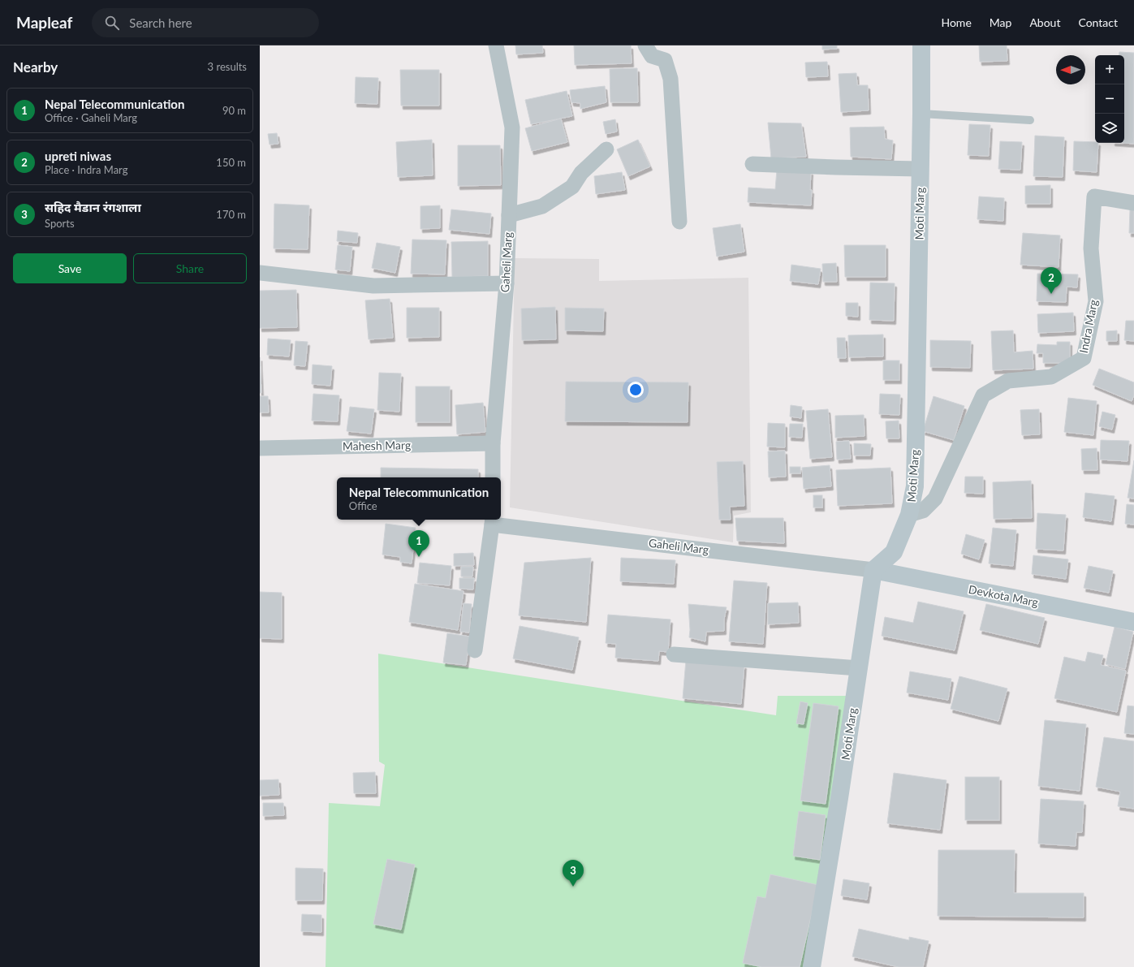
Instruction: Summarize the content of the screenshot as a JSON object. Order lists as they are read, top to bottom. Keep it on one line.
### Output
{"streets":{"street":["Moti Marg","Gaheli Marg","Indra Marg","Mahesh Marg","Devkota Marg"]},"crossings":[["Moti Marg","Gaheli Marg"],["Moti Marg","Indra Marg"],["Moti Marg","Devkota Marg"],["Gaheli Marg","Mahesh Marg"],["Gaheli Marg","Devkota Marg"]],"north":"left","page":{"header":"Mapleaf","search":"Search here","nav":["Home","Map","About","Contact"],"heading":["Nearby","3 results"],"map_buttons":["+","−"],"list":[{"mark":"1","name":"Nepal Telecommunication","note":"Office · Gaheli Marg","value":"90 m"},{"mark":"2","name":"upreti niwas","note":"Place · Indra Marg","value":"150 m"},{"mark":"3","name":"सहिद मैडान रंगशाला","note":"Sports","value":"170 m"}],"buttons":["Save","Share"],"pins":["2","1","3"],"popup":["Nepal Telecommunication","Office"]}}
